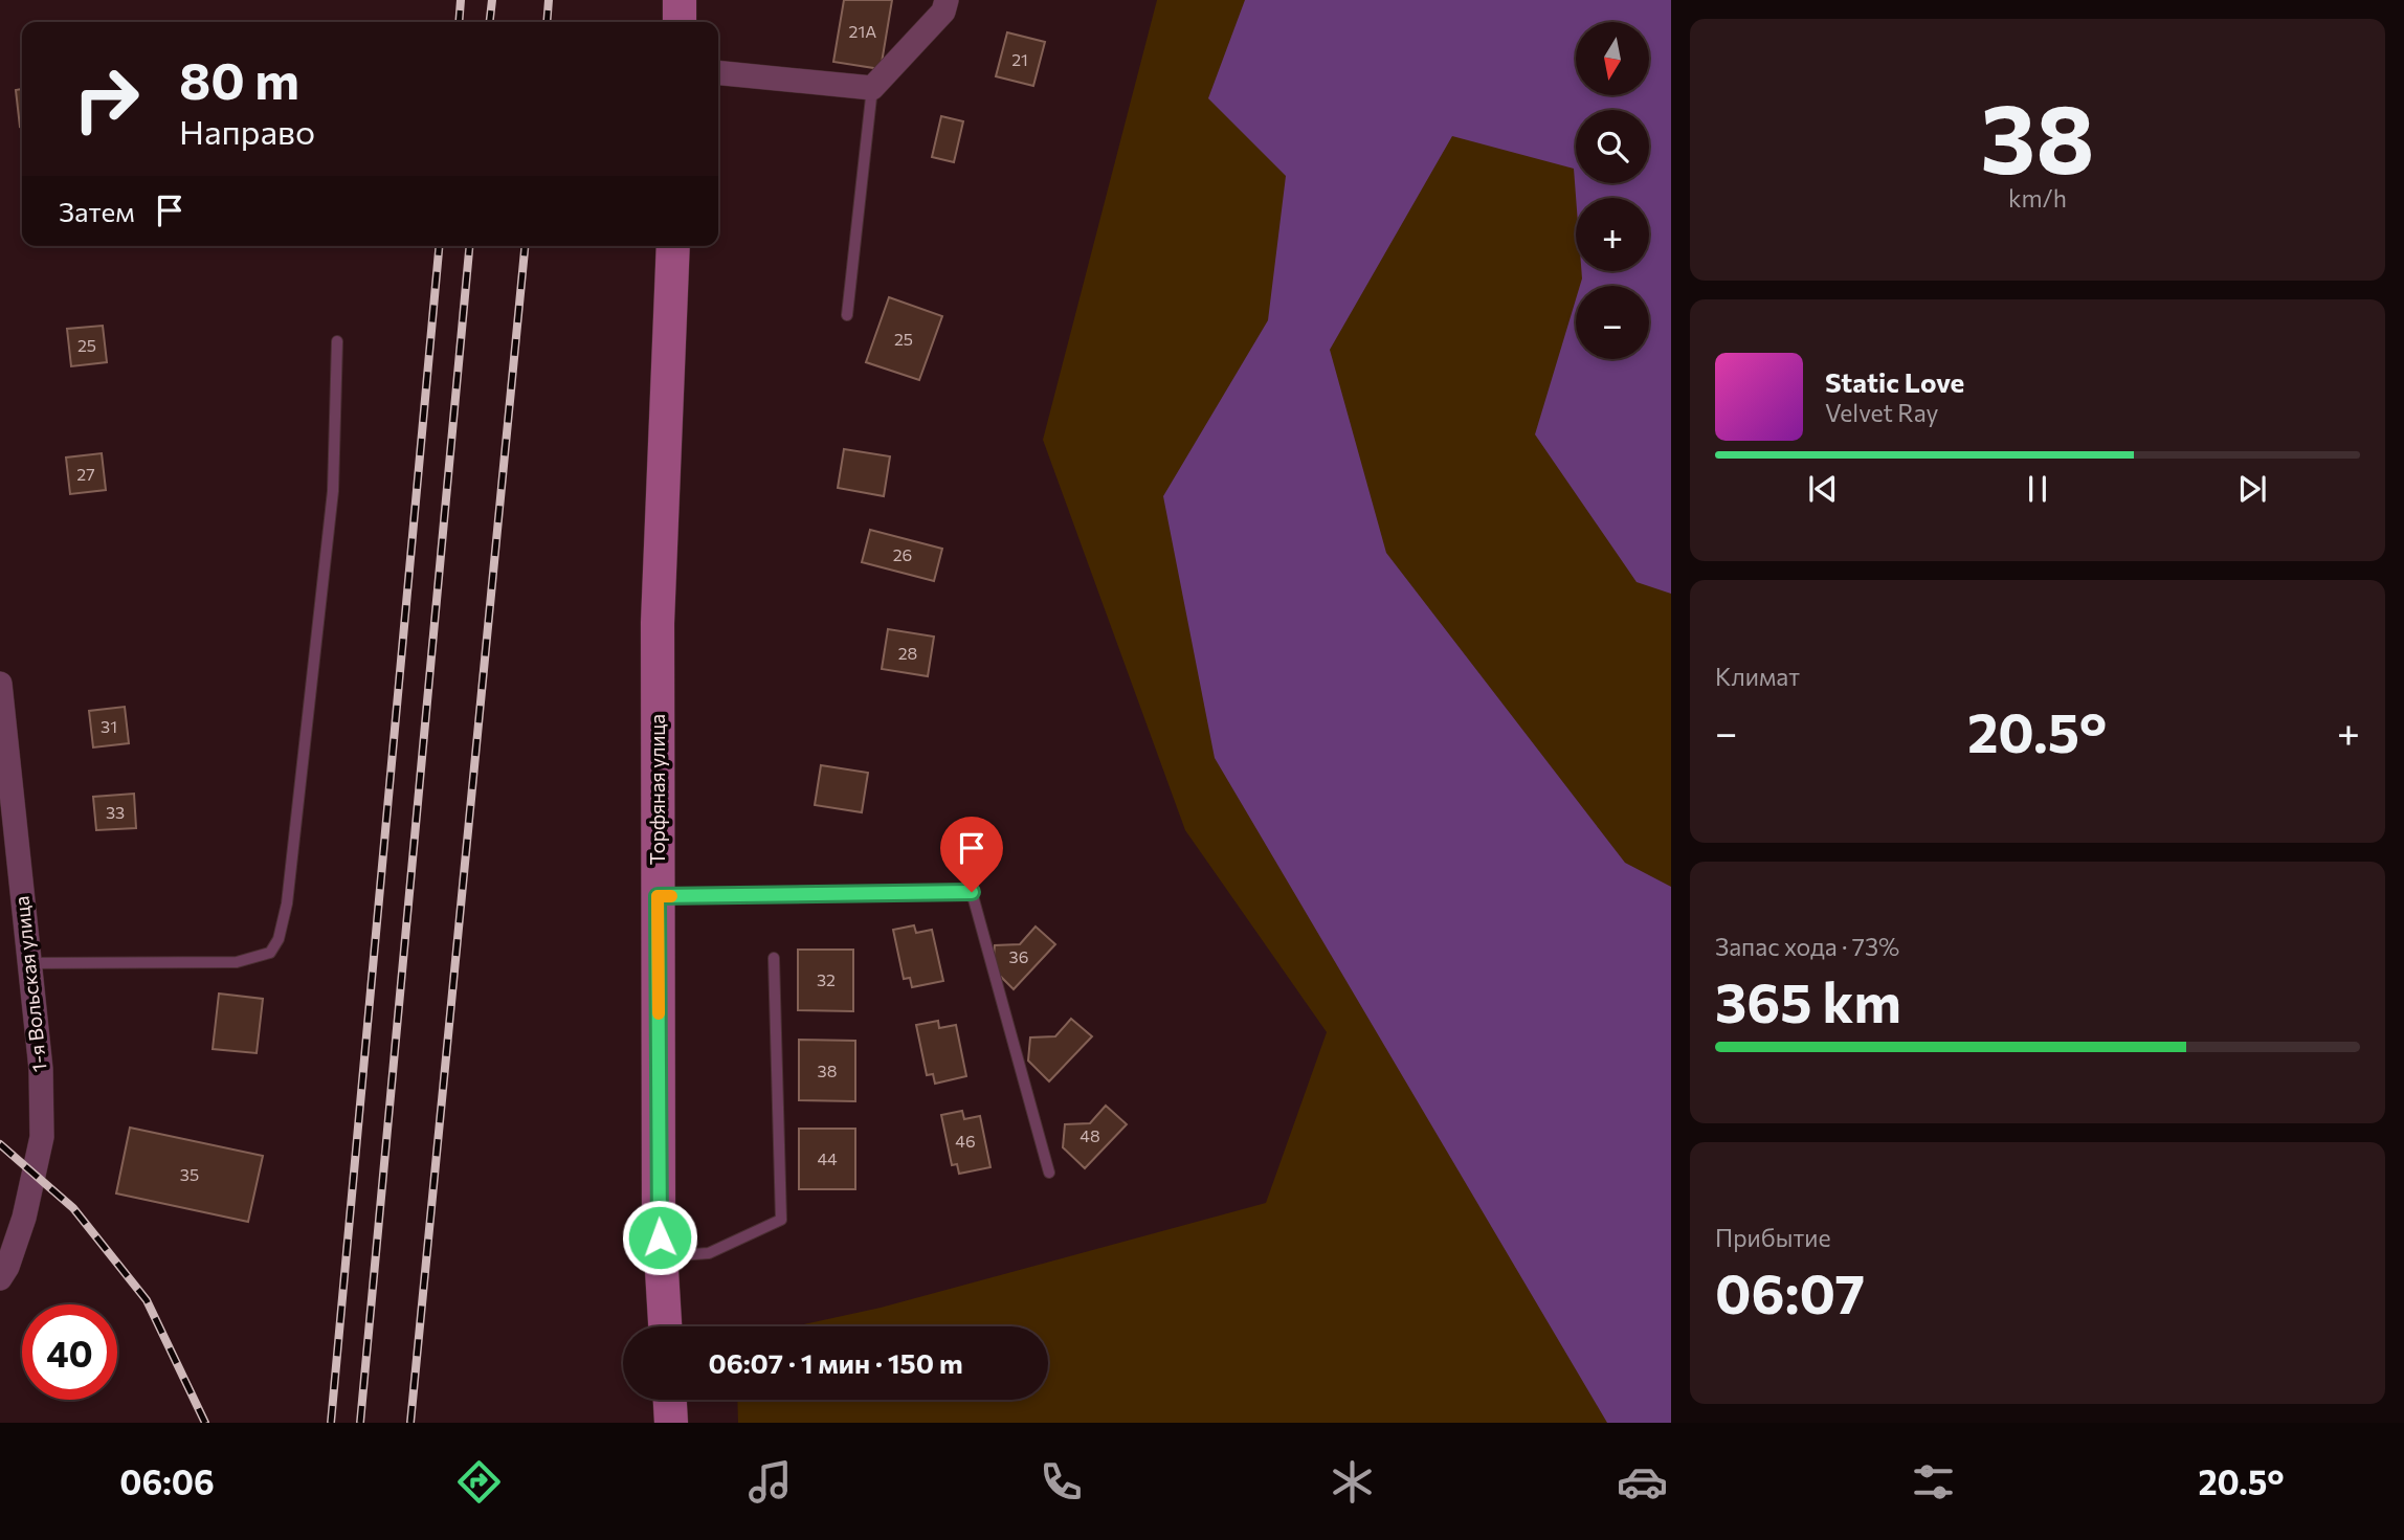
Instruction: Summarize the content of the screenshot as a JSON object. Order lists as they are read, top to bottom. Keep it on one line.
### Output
{"streets":{"street":["Торфяная улица","1-я Вольская улица"]},"house_numbers":["21А","21","25","25","27","26","28","31","33","36","32","38","48","46","44","35"],"north":"bottom","page":{"tile":[["38","km/h"],"Климат",["Запас хода · 73%","365 km"],["Прибытие","06:07"]],"map_buttons":["+","−"],"turn":["80 m","Направо"],"then":"Затем","song":["Static Love","Velvet Ray"],"heat":["−","20.5°","+"],"limit":"40","trip":"06:07 · 1 мин · 150 m","tabs":["06:06","20.5°"]}}
